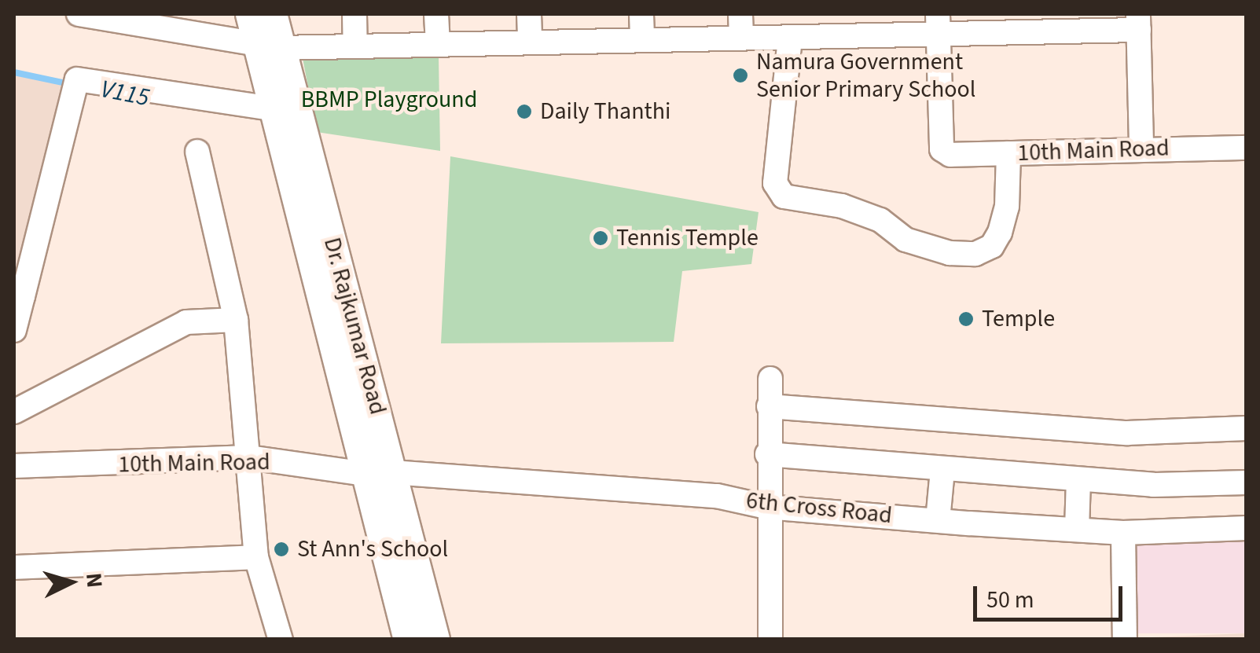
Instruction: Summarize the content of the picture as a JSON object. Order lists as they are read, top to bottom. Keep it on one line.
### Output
{"streets":{"main road":["Dr. Rajkumar Road"],"street":["10th Main Road","6th Cross Road"]},"crossings":[["10th Main Road","Dr. Rajkumar Road"],["10th Main Road","6th Cross Road"],["Dr. Rajkumar Road","6th Cross Road"]],"water":["V115"],"parks":["BBMP Playground"],"places":["Namura Government Senior Primary School","Daily Thanthi","Tennis Temple","Temple","St Ann's School"],"scale_bar":"50 m","north":"right"}
